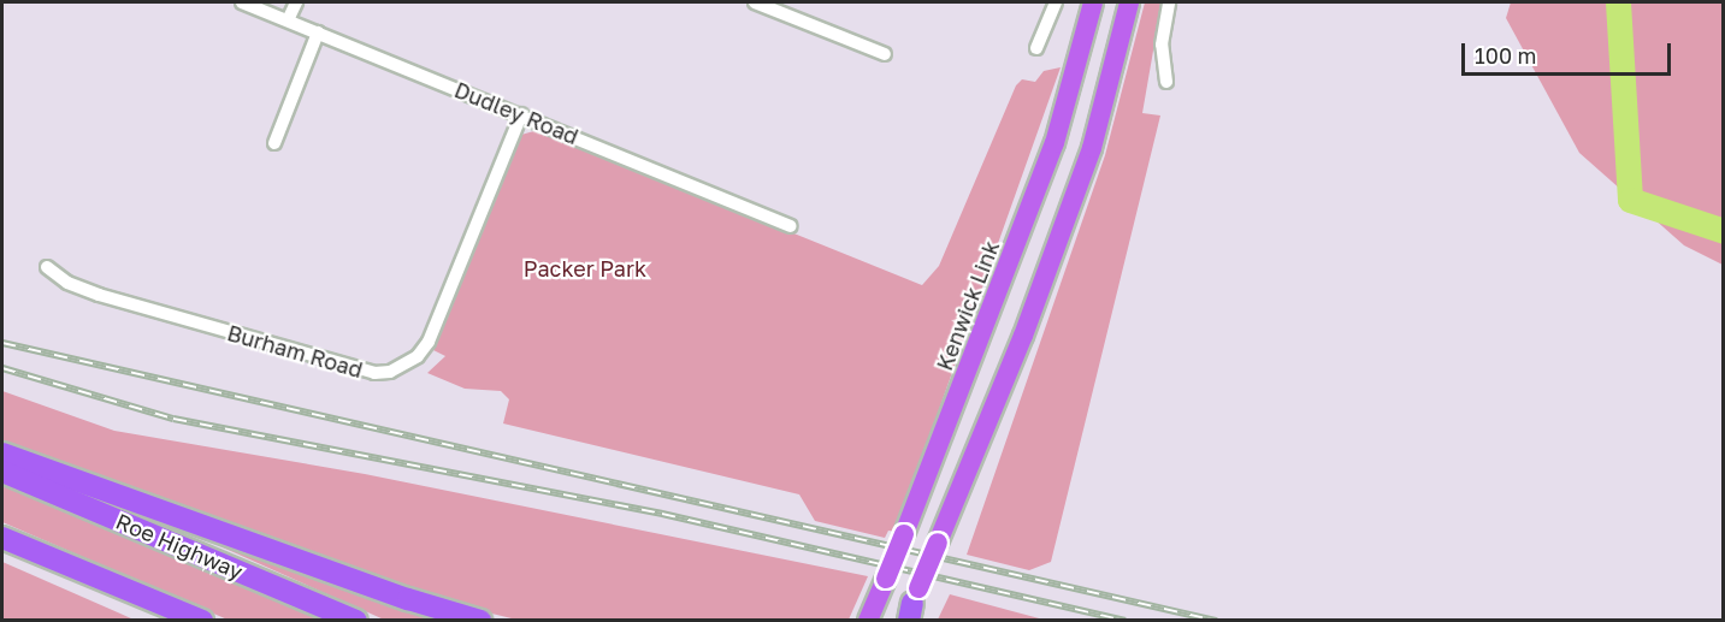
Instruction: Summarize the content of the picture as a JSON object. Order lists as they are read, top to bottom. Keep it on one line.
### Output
{"streets":{"highway":["Kenwick Link","Roe Highway"],"street":["Dudley Road","Burham Road"]},"crossings":[["Dudley Road","Burham Road"]],"parks":["Packer Park"],"scale_bar":"100 m"}
